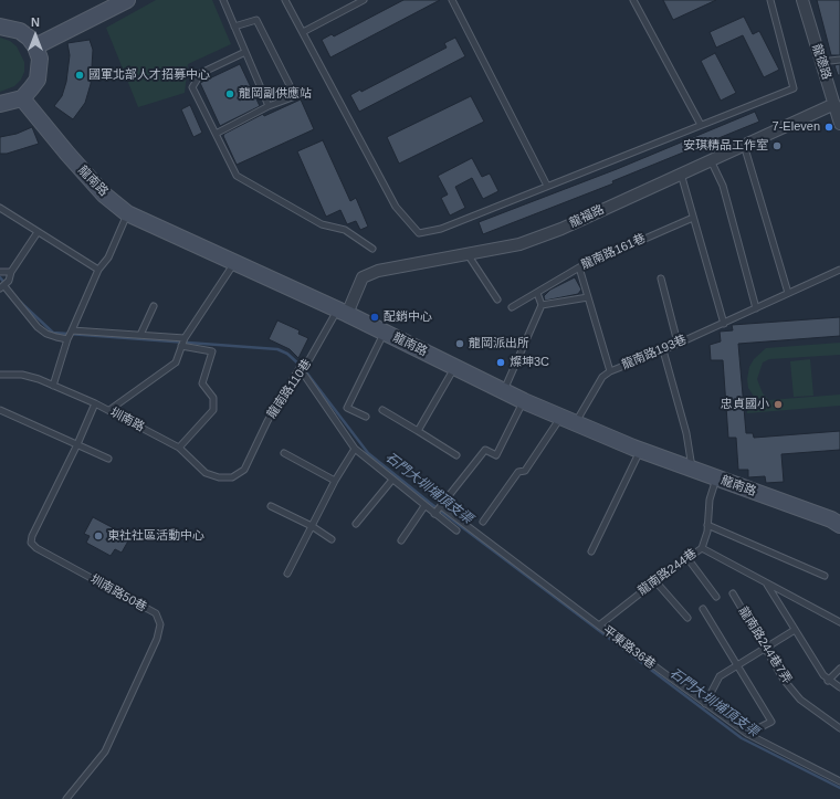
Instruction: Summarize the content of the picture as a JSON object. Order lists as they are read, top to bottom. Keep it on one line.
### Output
{"streets":{"main road":["龍南路"],"street":["龍德路","龍福路"],"lane":["龍南路161巷","龍南路193巷","龍南路110巷","圳南路","龍南路244巷","圳南路50巷","龍南路244巷7弄","平東路36巷"]},"crossings":[["龍德路","龍福路"],["龍南路","龍福路"],["龍南路","龍南路193巷"],["龍南路","龍南路110巷"],["龍南路","龍南路244巷"],["龍福路","龍南路110巷"],["龍南路110巷","圳南路"],["圳南路","圳南路50巷"],["龍南路244巷","平東路36巷"]],"water":["石門大圳埔頂支渠"],"places":["國軍北部人才招募中心","龍岡副供應站","7-Eleven","安琪精品工作室","配銷中心","龍岡派出所","燦坤3C","忠貞國小","東社社區活動中心"],"north":"top"}
